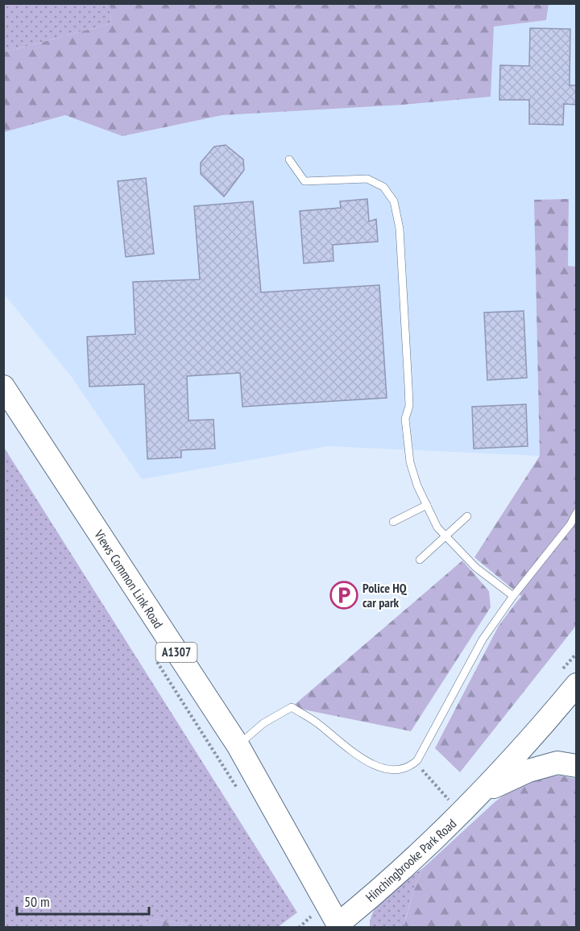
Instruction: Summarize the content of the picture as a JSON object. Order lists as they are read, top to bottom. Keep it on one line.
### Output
{"streets":{"main road":["Views Common Link Road","A1307","Hinchingbrooke Park Road"]},"crossings":[["Views Common Link Road","Hinchingbrooke Park Road"],["A1307","Hinchingbrooke Park Road"]],"places":{"parking":["Police HQ car park"]},"scale_bar":"50 m"}
